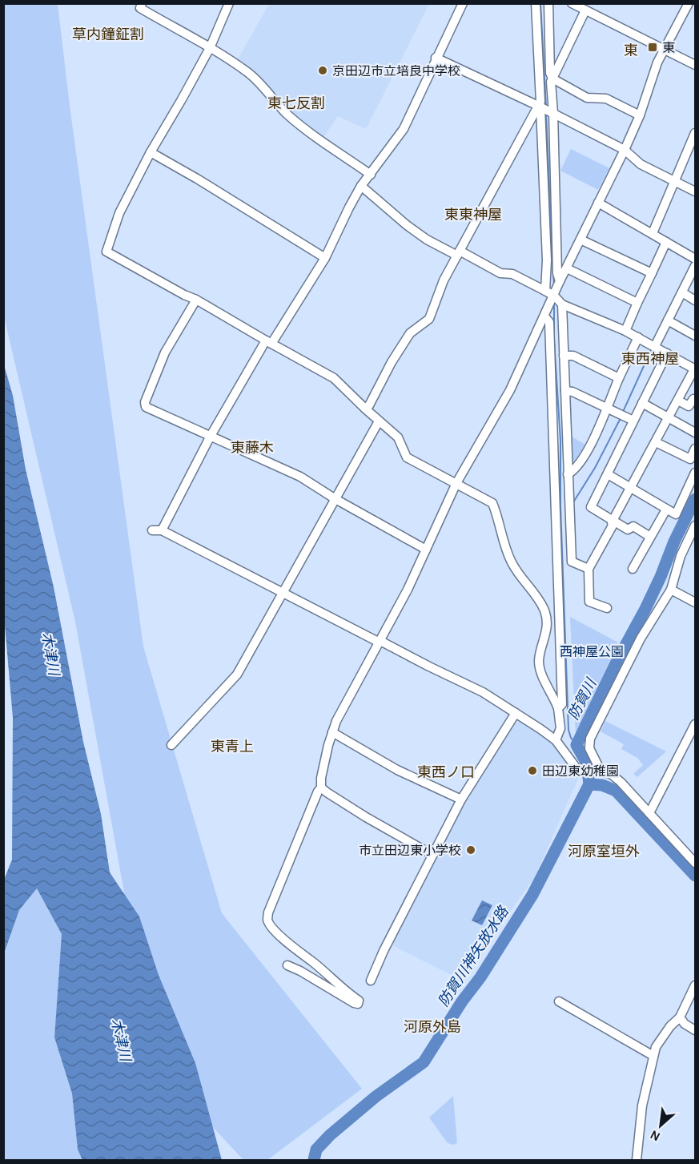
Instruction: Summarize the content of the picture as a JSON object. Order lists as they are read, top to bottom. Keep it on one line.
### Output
{"districts":["草内鐘鉦割","東","東七反割","東東神屋","東西神屋","東藤木","東青上","東西ノ口","河原室垣外","河原外島"],"water":["木津川","防賀川","防賀川神矢放水路"],"parks":["西神屋公園"],"places":{"transit":["東"],"other":["京田辺市立培良中学校","田辺東幼稚園","市立田辺東小学校"]},"north":"bottom left"}
